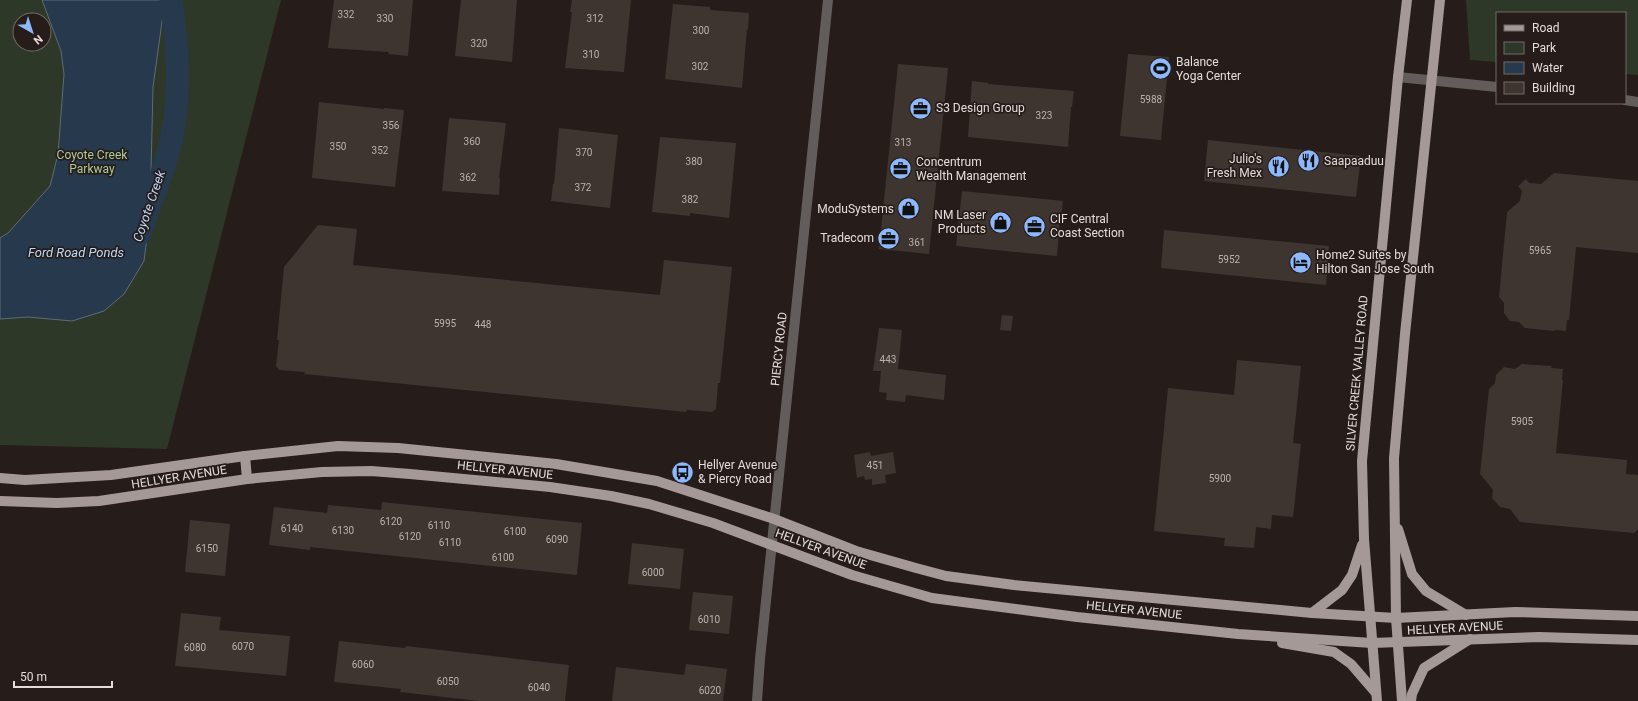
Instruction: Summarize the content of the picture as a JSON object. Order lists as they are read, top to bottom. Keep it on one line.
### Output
{"streets":{"main road":["SILVER CREEK VALLEY ROAD","HELLYER AVENUE"],"street":["PIERCY ROAD"]},"crossings":[["PIERCY ROAD","HELLYER AVENUE"],["SILVER CREEK VALLEY ROAD","HELLYER AVENUE"]],"water":["Coyote Creek","Ford Road Ponds"],"parks":["Coyote Creek Parkway"],"places":{"sports":["Balance Yoga Center"],"office":["S3 Design Group","Concentrum Wealth Management","CIF Central Coast Section","Tradecom"],"restaurant":["Saapaaduu","Julio's Fresh Mex"],"shop":["ModuSystems","NM Laser Products"],"hotel":["Home2 Suites by Hilton San Jose South"],"bus stop":["Hellyer Avenue & Piercy Road"]},"house_numbers":["332","330","312","300","320","310","302","5988","323","356","360","313","350","352","370","380","362","372","382","361","5965","5952","5995","448","443","5905","451","5900","6120","6110","6140","6130","6100","6120","6090","6110","6150","6100","6000","6010","6070","6080","6060","6050","6040","6020"],"legend":["Road","Park","Water","Building"],"scale_bar":"50 m","north":"bottom right"}
